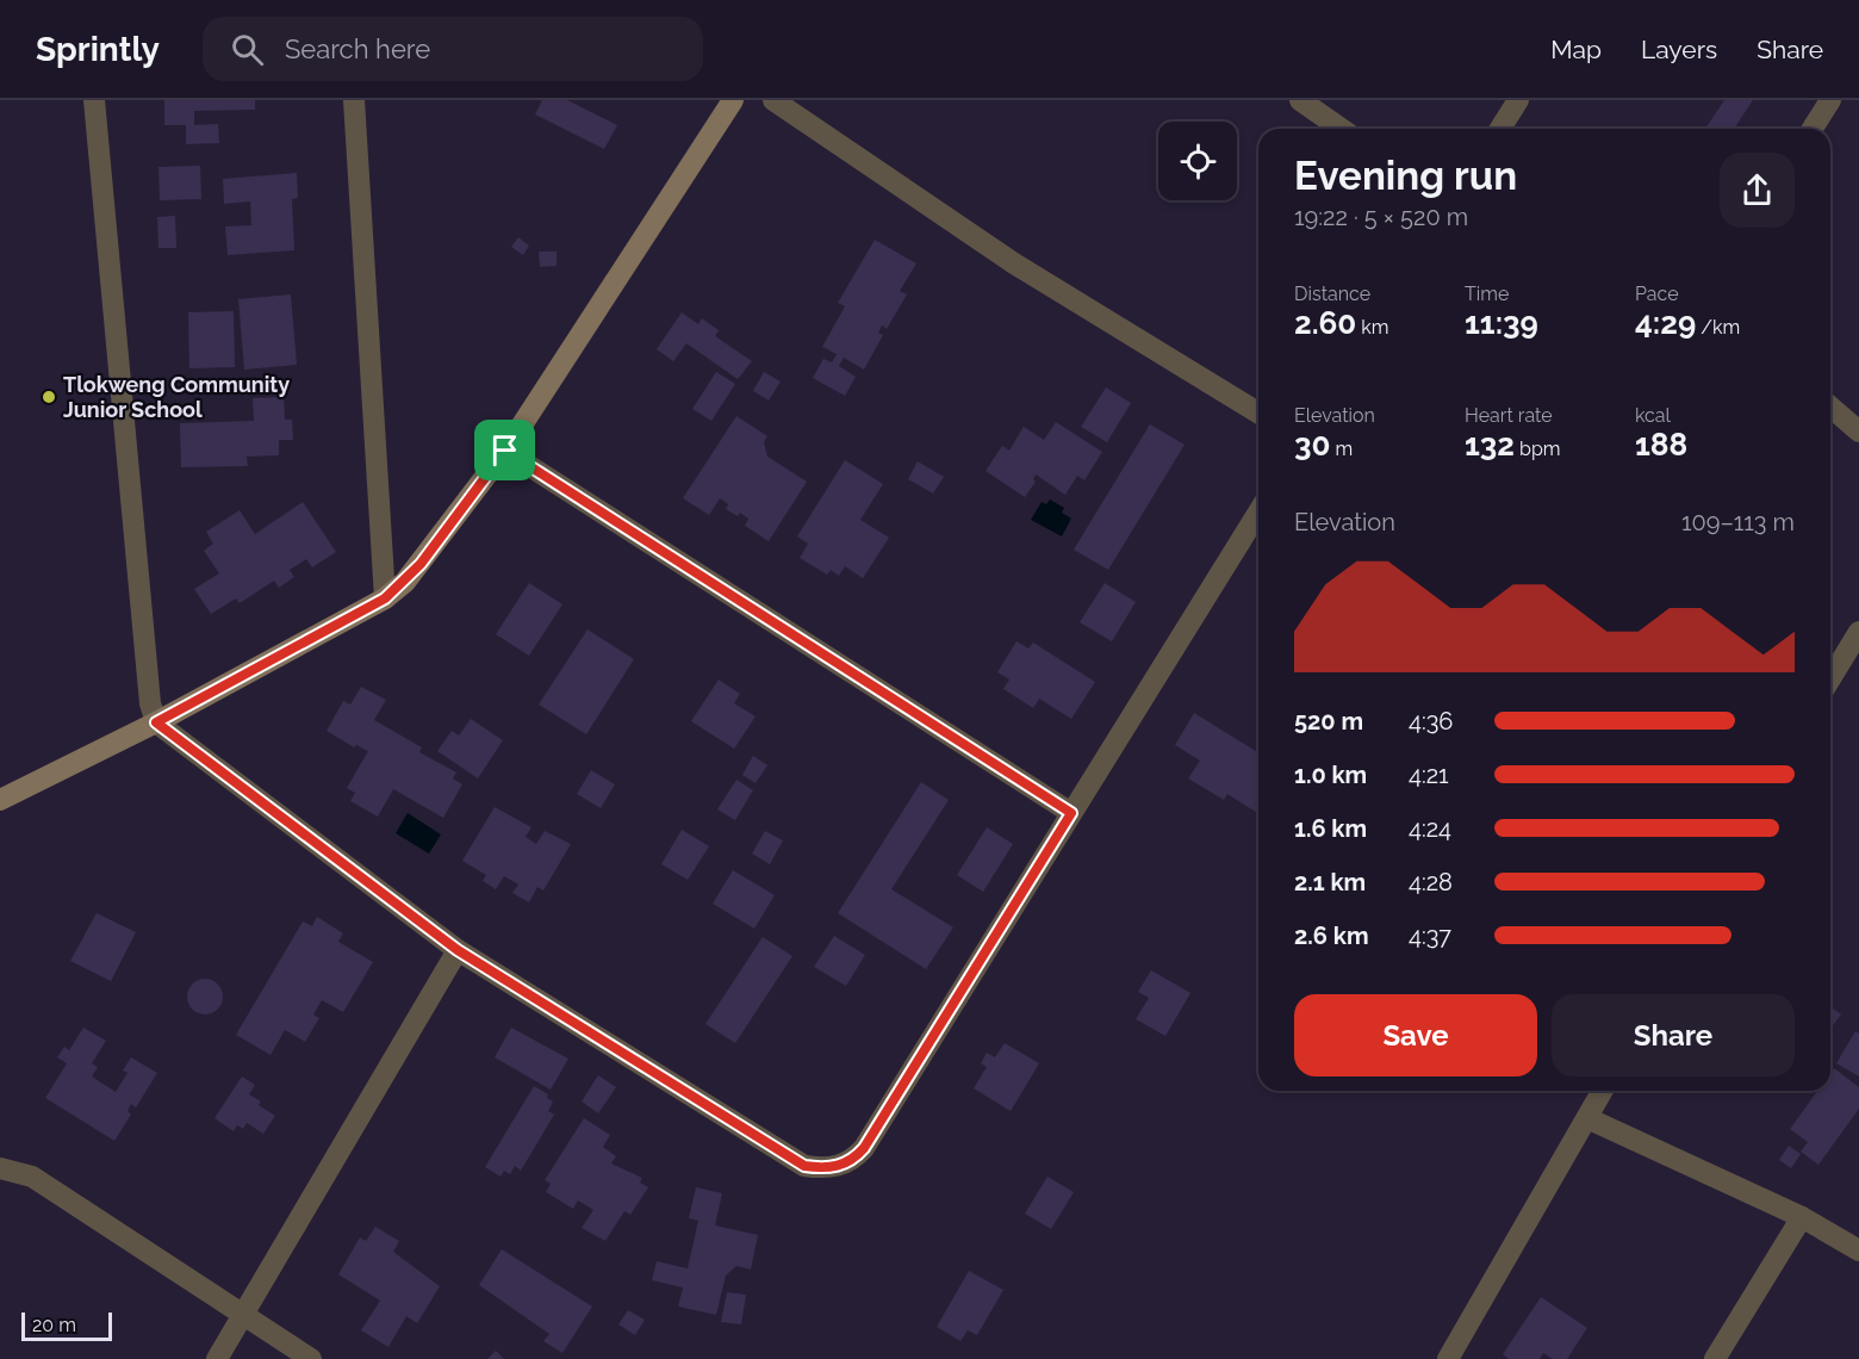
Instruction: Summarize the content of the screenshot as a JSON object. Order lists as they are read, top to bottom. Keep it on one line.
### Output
{"places":["Tlokweng Community Junior School"],"scale_bar":"20 m","page":{"header":"Sprintly","search":"Search here","nav":["Map","Layers","Share"],"heading":["Evening run","19:22 · 5 × 520 m"],"stats":[["Distance","2.60 km"],["Time","11:39"],["Pace","4:29 /km"],["Elevation","30 m"],["Heart rate","132 bpm"],["kcal","188"]],"chart":["Elevation","109–113 m"],"list":[{"name":"520 m","note":"4:36"},{"name":"1.0 km","note":"4:21"},{"name":"1.6 km","note":"4:24"},{"name":"2.1 km","note":"4:28"},{"name":"2.6 km","note":"4:37"}],"buttons":["Save","Share"],"scale":"20 m"}}
